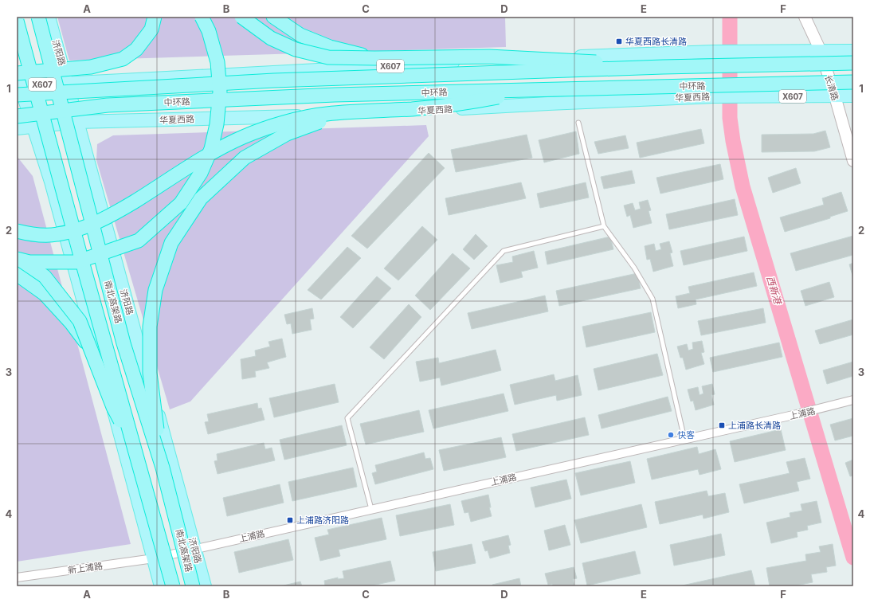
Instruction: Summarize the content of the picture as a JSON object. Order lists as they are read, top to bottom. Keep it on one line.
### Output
{"streets":{"highway":["中环路","南北高架路"],"main road":["济阳路","X607","长清路","华夏西路"],"street":["上浦路","新上浦路"]},"crossings":[["济阳路","X607"],["济阳路","华夏西路"],["济阳路","上浦路"],["X607","中环路"],["X607","长清路"],["长清路","华夏西路"],["上浦路","新上浦路"]],"water":["西新港"],"places":{"transit":["华夏西路长清路","上浦路长清路","上浦路济阳路"],"other":["快客"]},"grid":{"columns":["A","B","C","D","E","F"],"rows":["1","2","3","4"]}}
